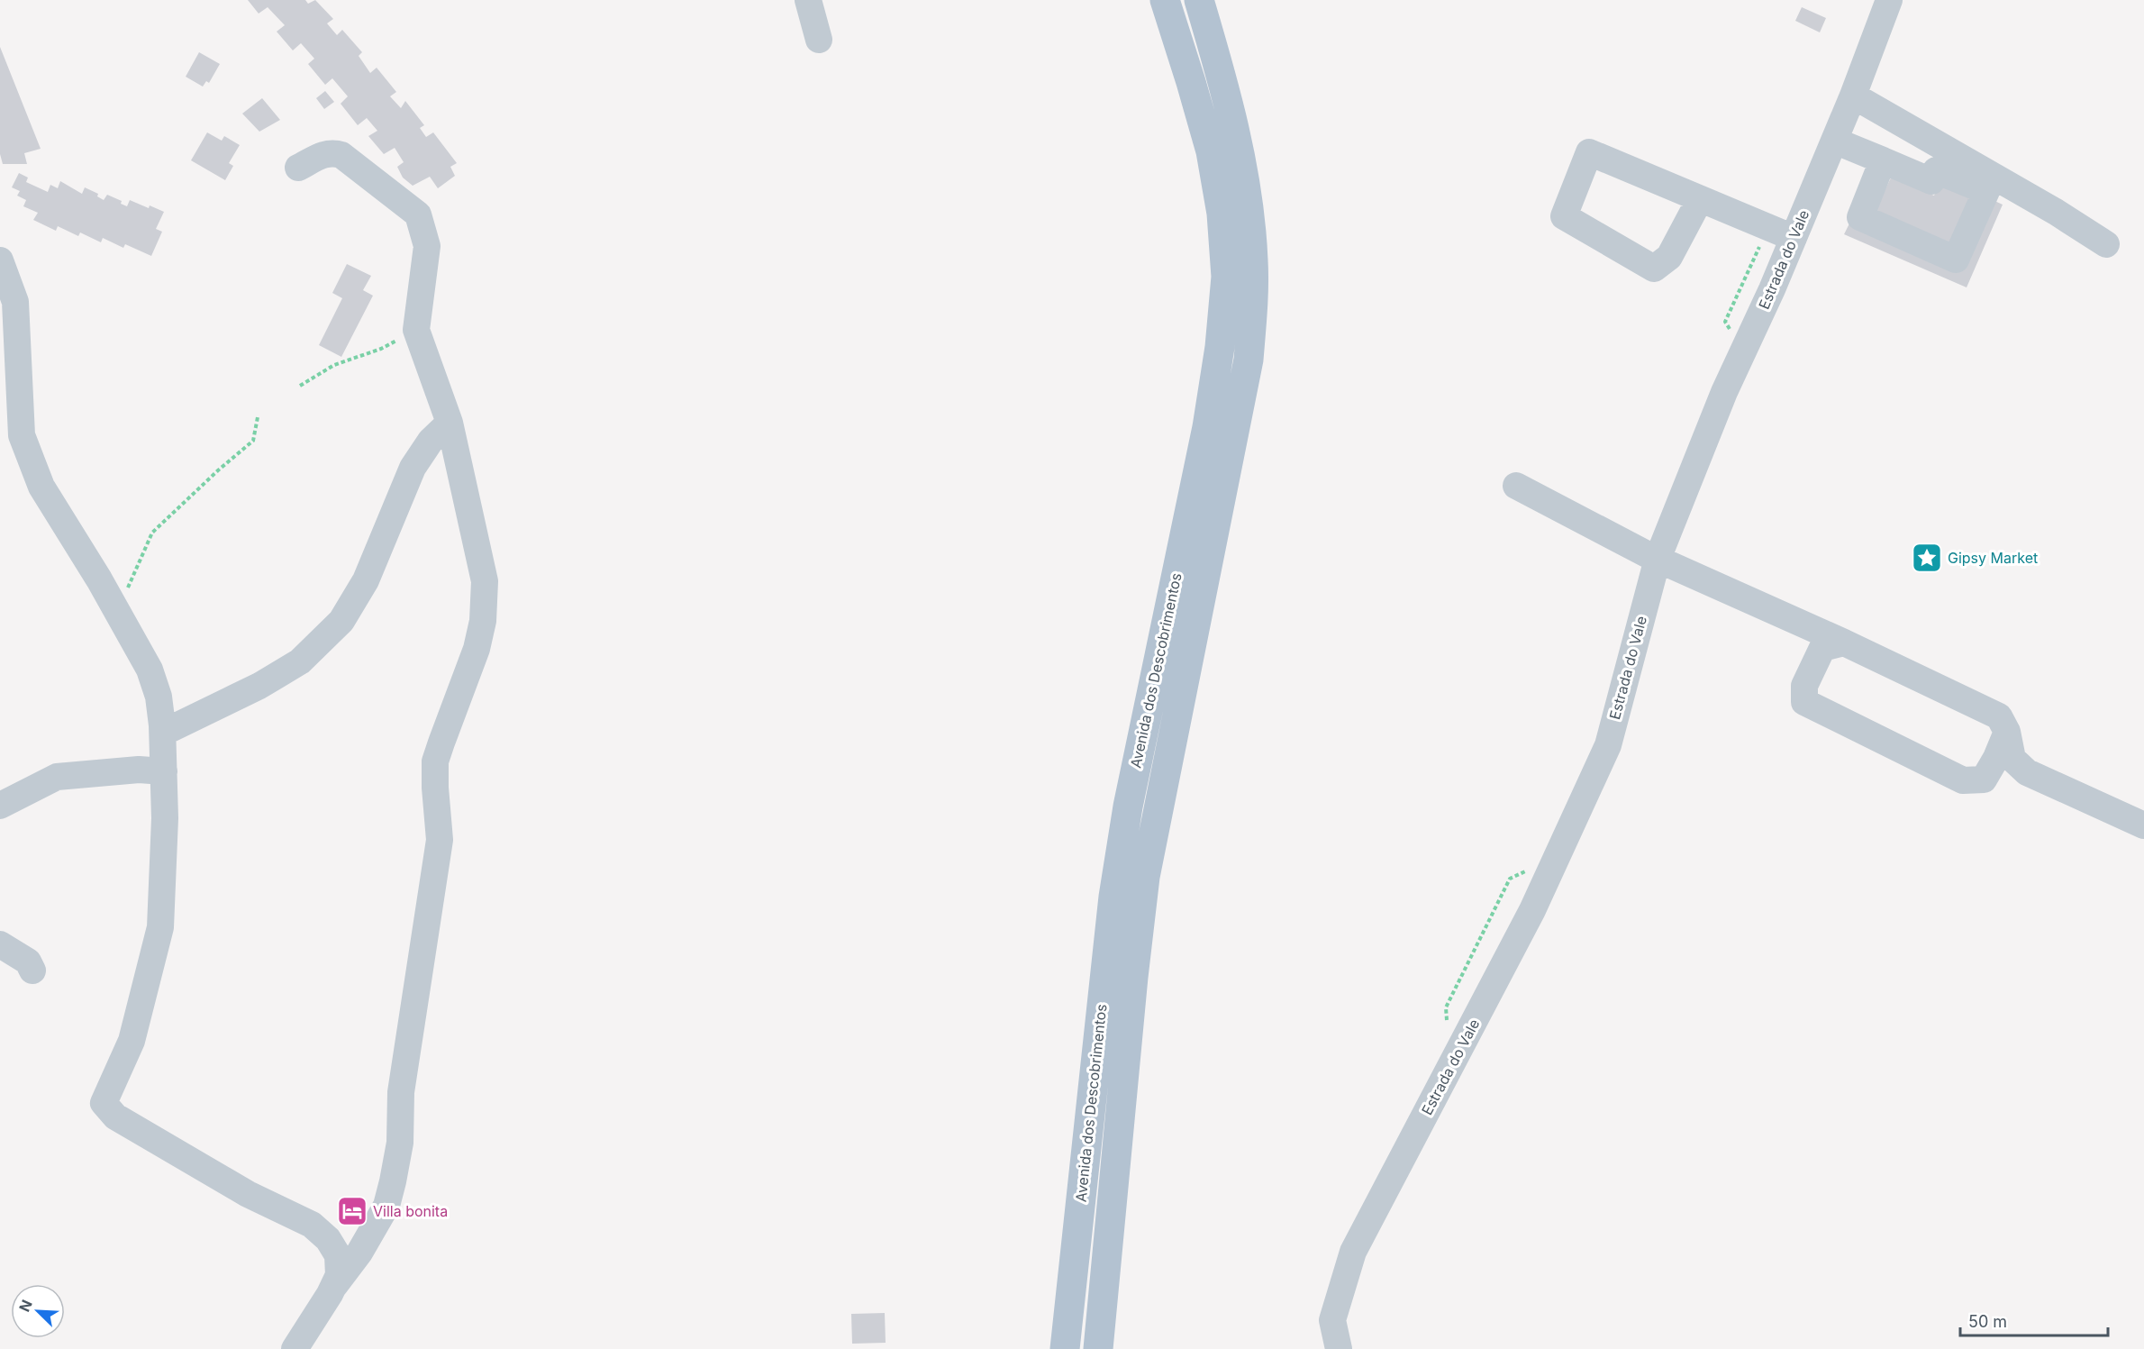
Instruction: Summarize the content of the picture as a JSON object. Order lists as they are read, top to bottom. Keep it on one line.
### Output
{"streets":{"main road":["Avenida dos Descobrimentos"],"street":["Estrada do Vale"]},"places":{"place":["Gipsy Market"],"hotel":["Villa bonita"]},"scale_bar":"50 m","north":"top left"}
